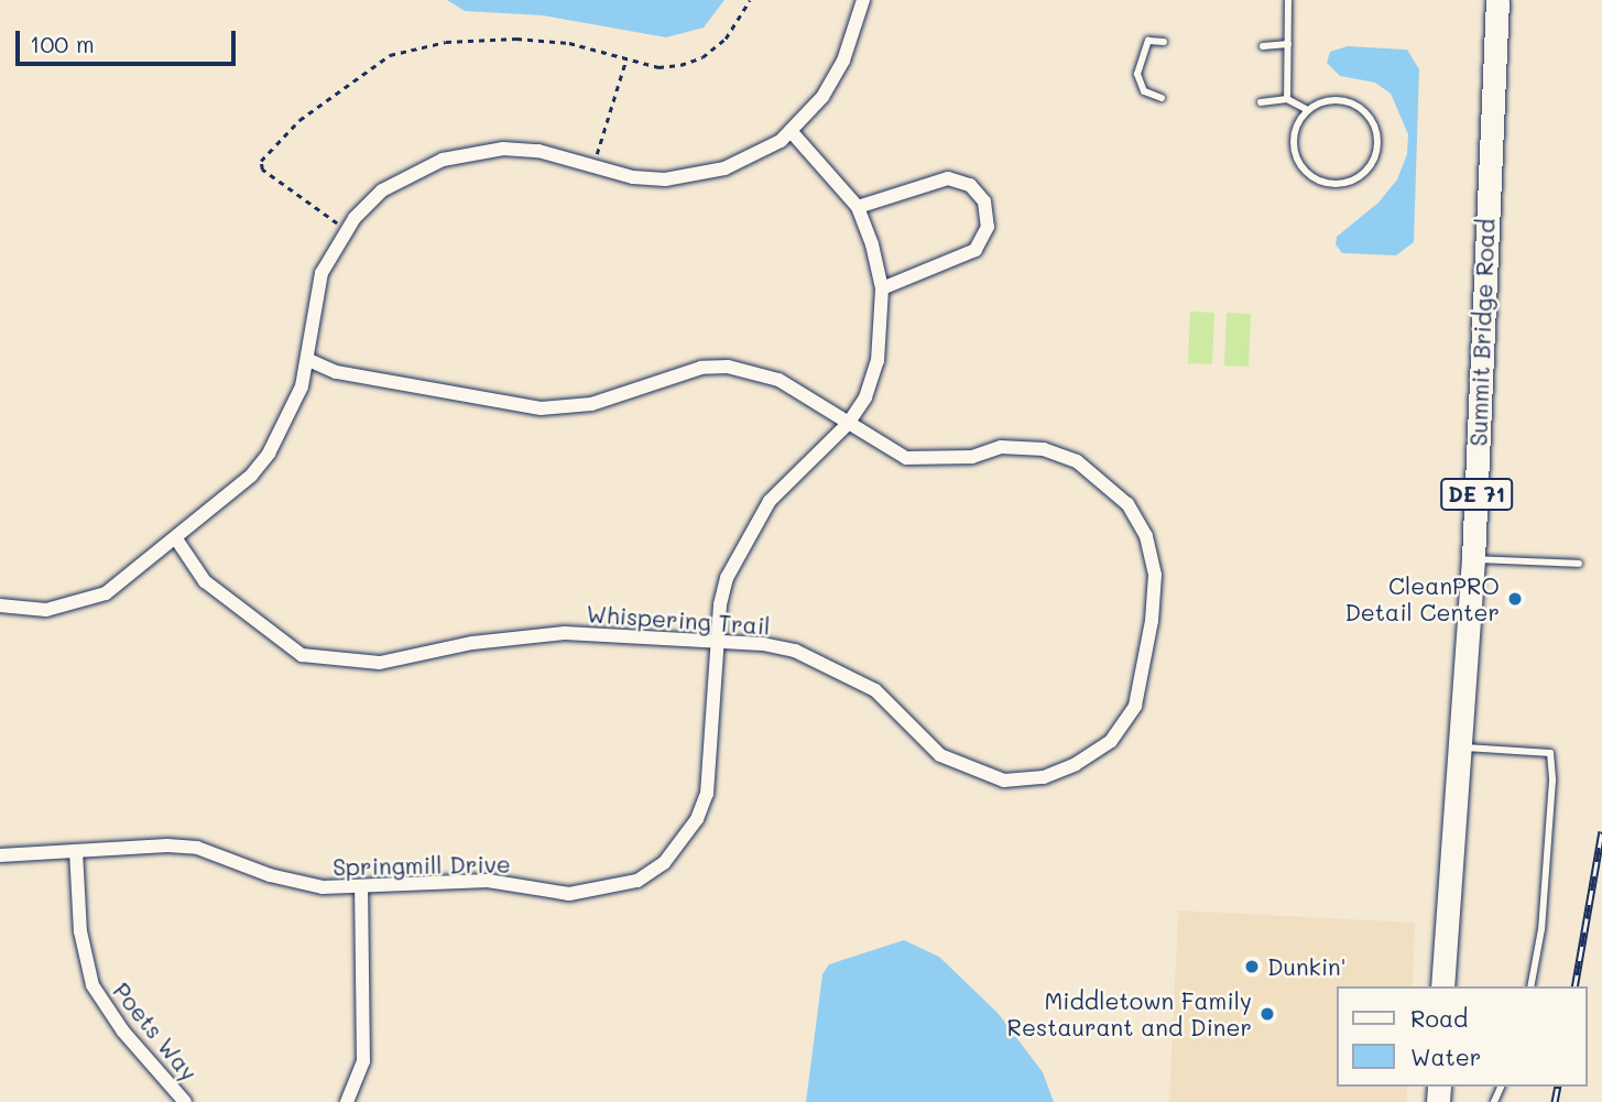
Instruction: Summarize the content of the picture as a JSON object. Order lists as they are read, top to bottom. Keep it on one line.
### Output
{"streets":{"main road":["Summit Bridge Road","DE 71"],"street":["Whispering Trail","Springmill Drive","Poets Way"]},"crossings":[["Whispering Trail","Springmill Drive"],["Springmill Drive","Poets Way"]],"places":["CleanPRO Detail Center","Dunkin'","Middletown Family Restaurant and Diner"],"legend":["Road","Water"],"scale_bar":"100 m"}
